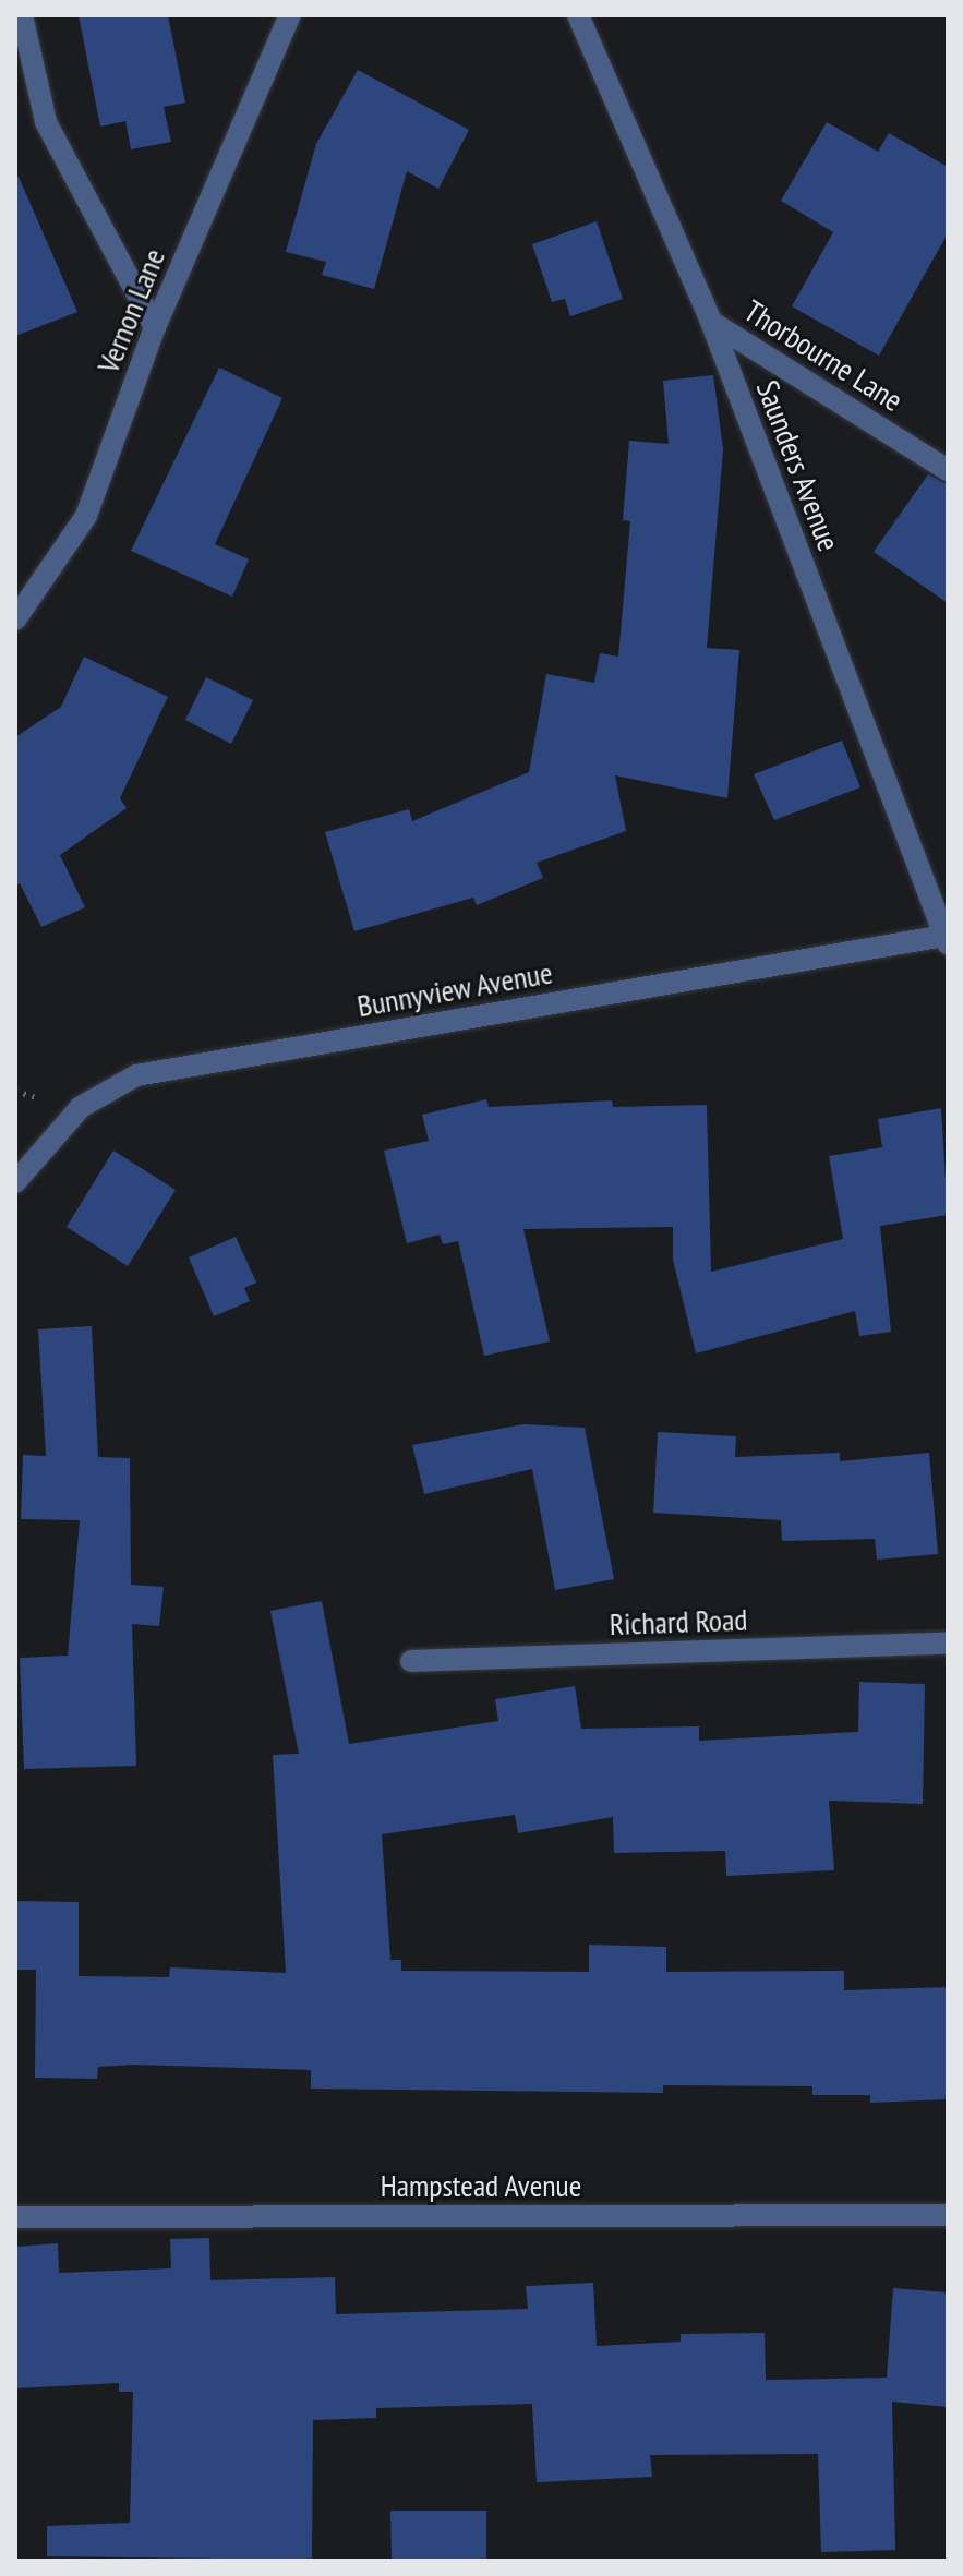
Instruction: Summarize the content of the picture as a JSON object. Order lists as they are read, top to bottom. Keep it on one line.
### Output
{"streets":{"street":["Vernon Lane","Thorbourne Lane","Saunders Avenue","Bunnyview Avenue","Richard Road","Hampstead Avenue"]},"crossings":[["Thorbourne Lane","Saunders Avenue"],["Saunders Avenue","Bunnyview Avenue"]]}
